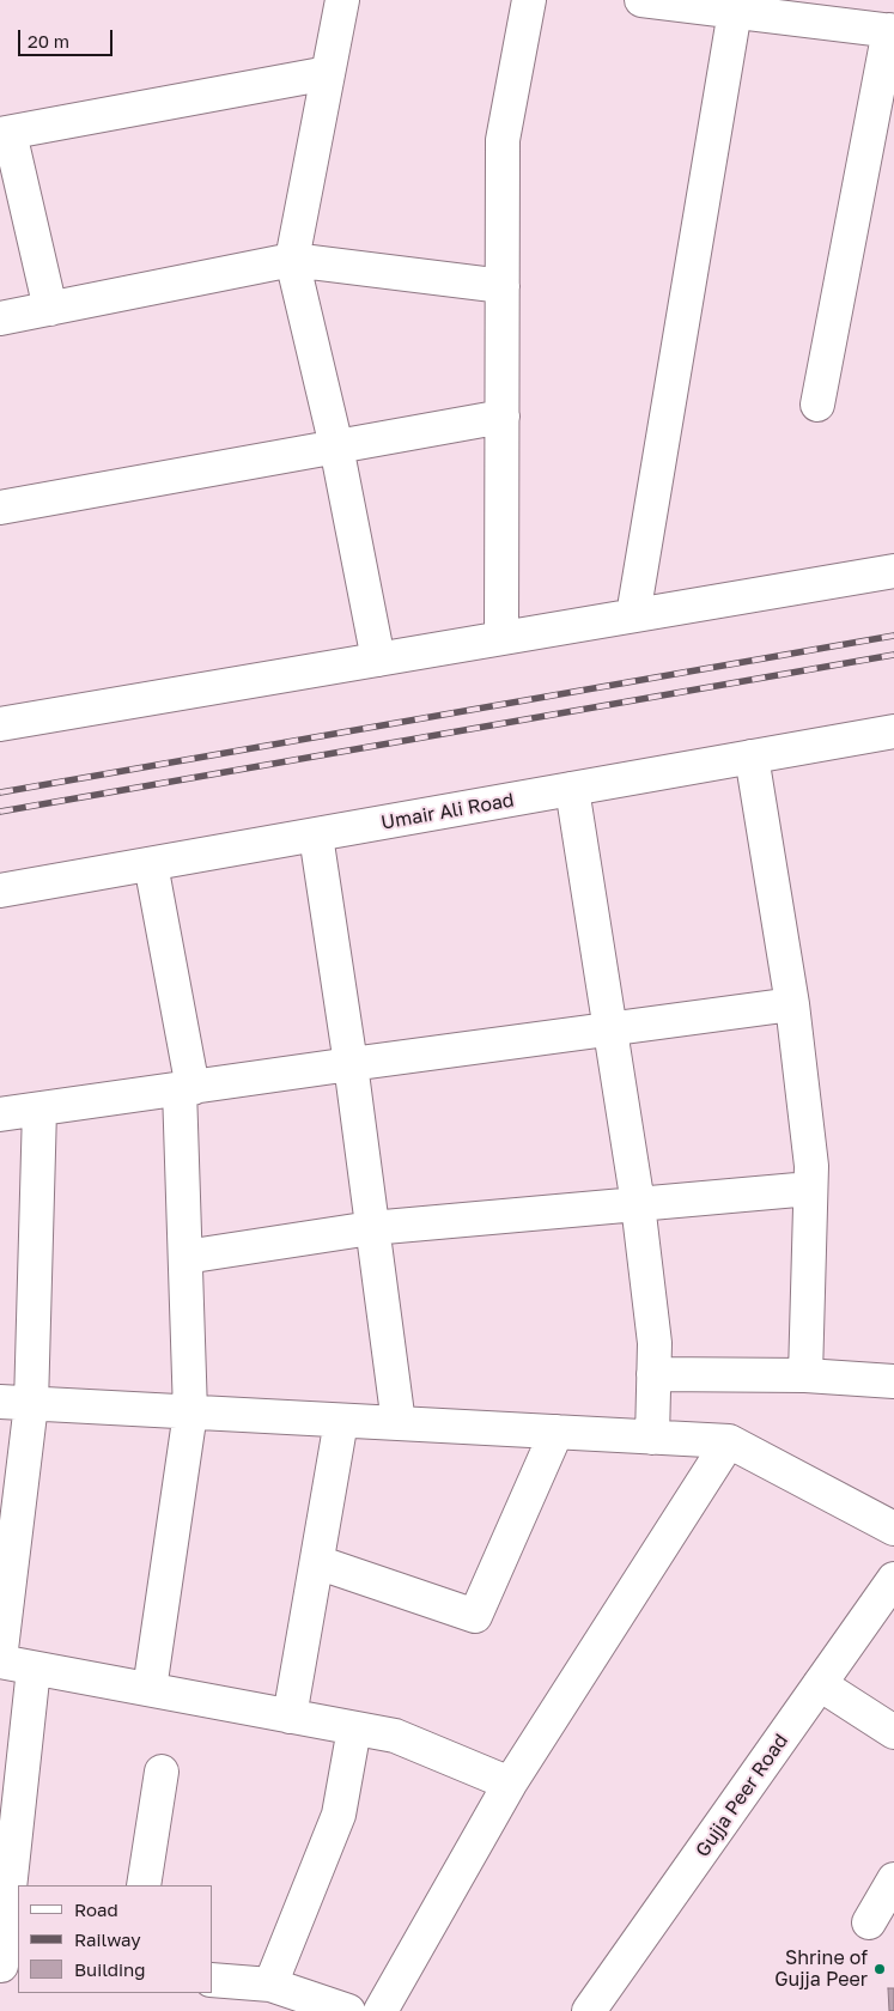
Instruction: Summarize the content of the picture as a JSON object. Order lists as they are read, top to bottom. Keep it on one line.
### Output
{"streets":{"street":["Umair Ali Road","Gujja Peer Road"]},"places":["Shrine of Gujja Peer"],"legend":["Road","Railway","Building"],"scale_bar":"20 m"}
